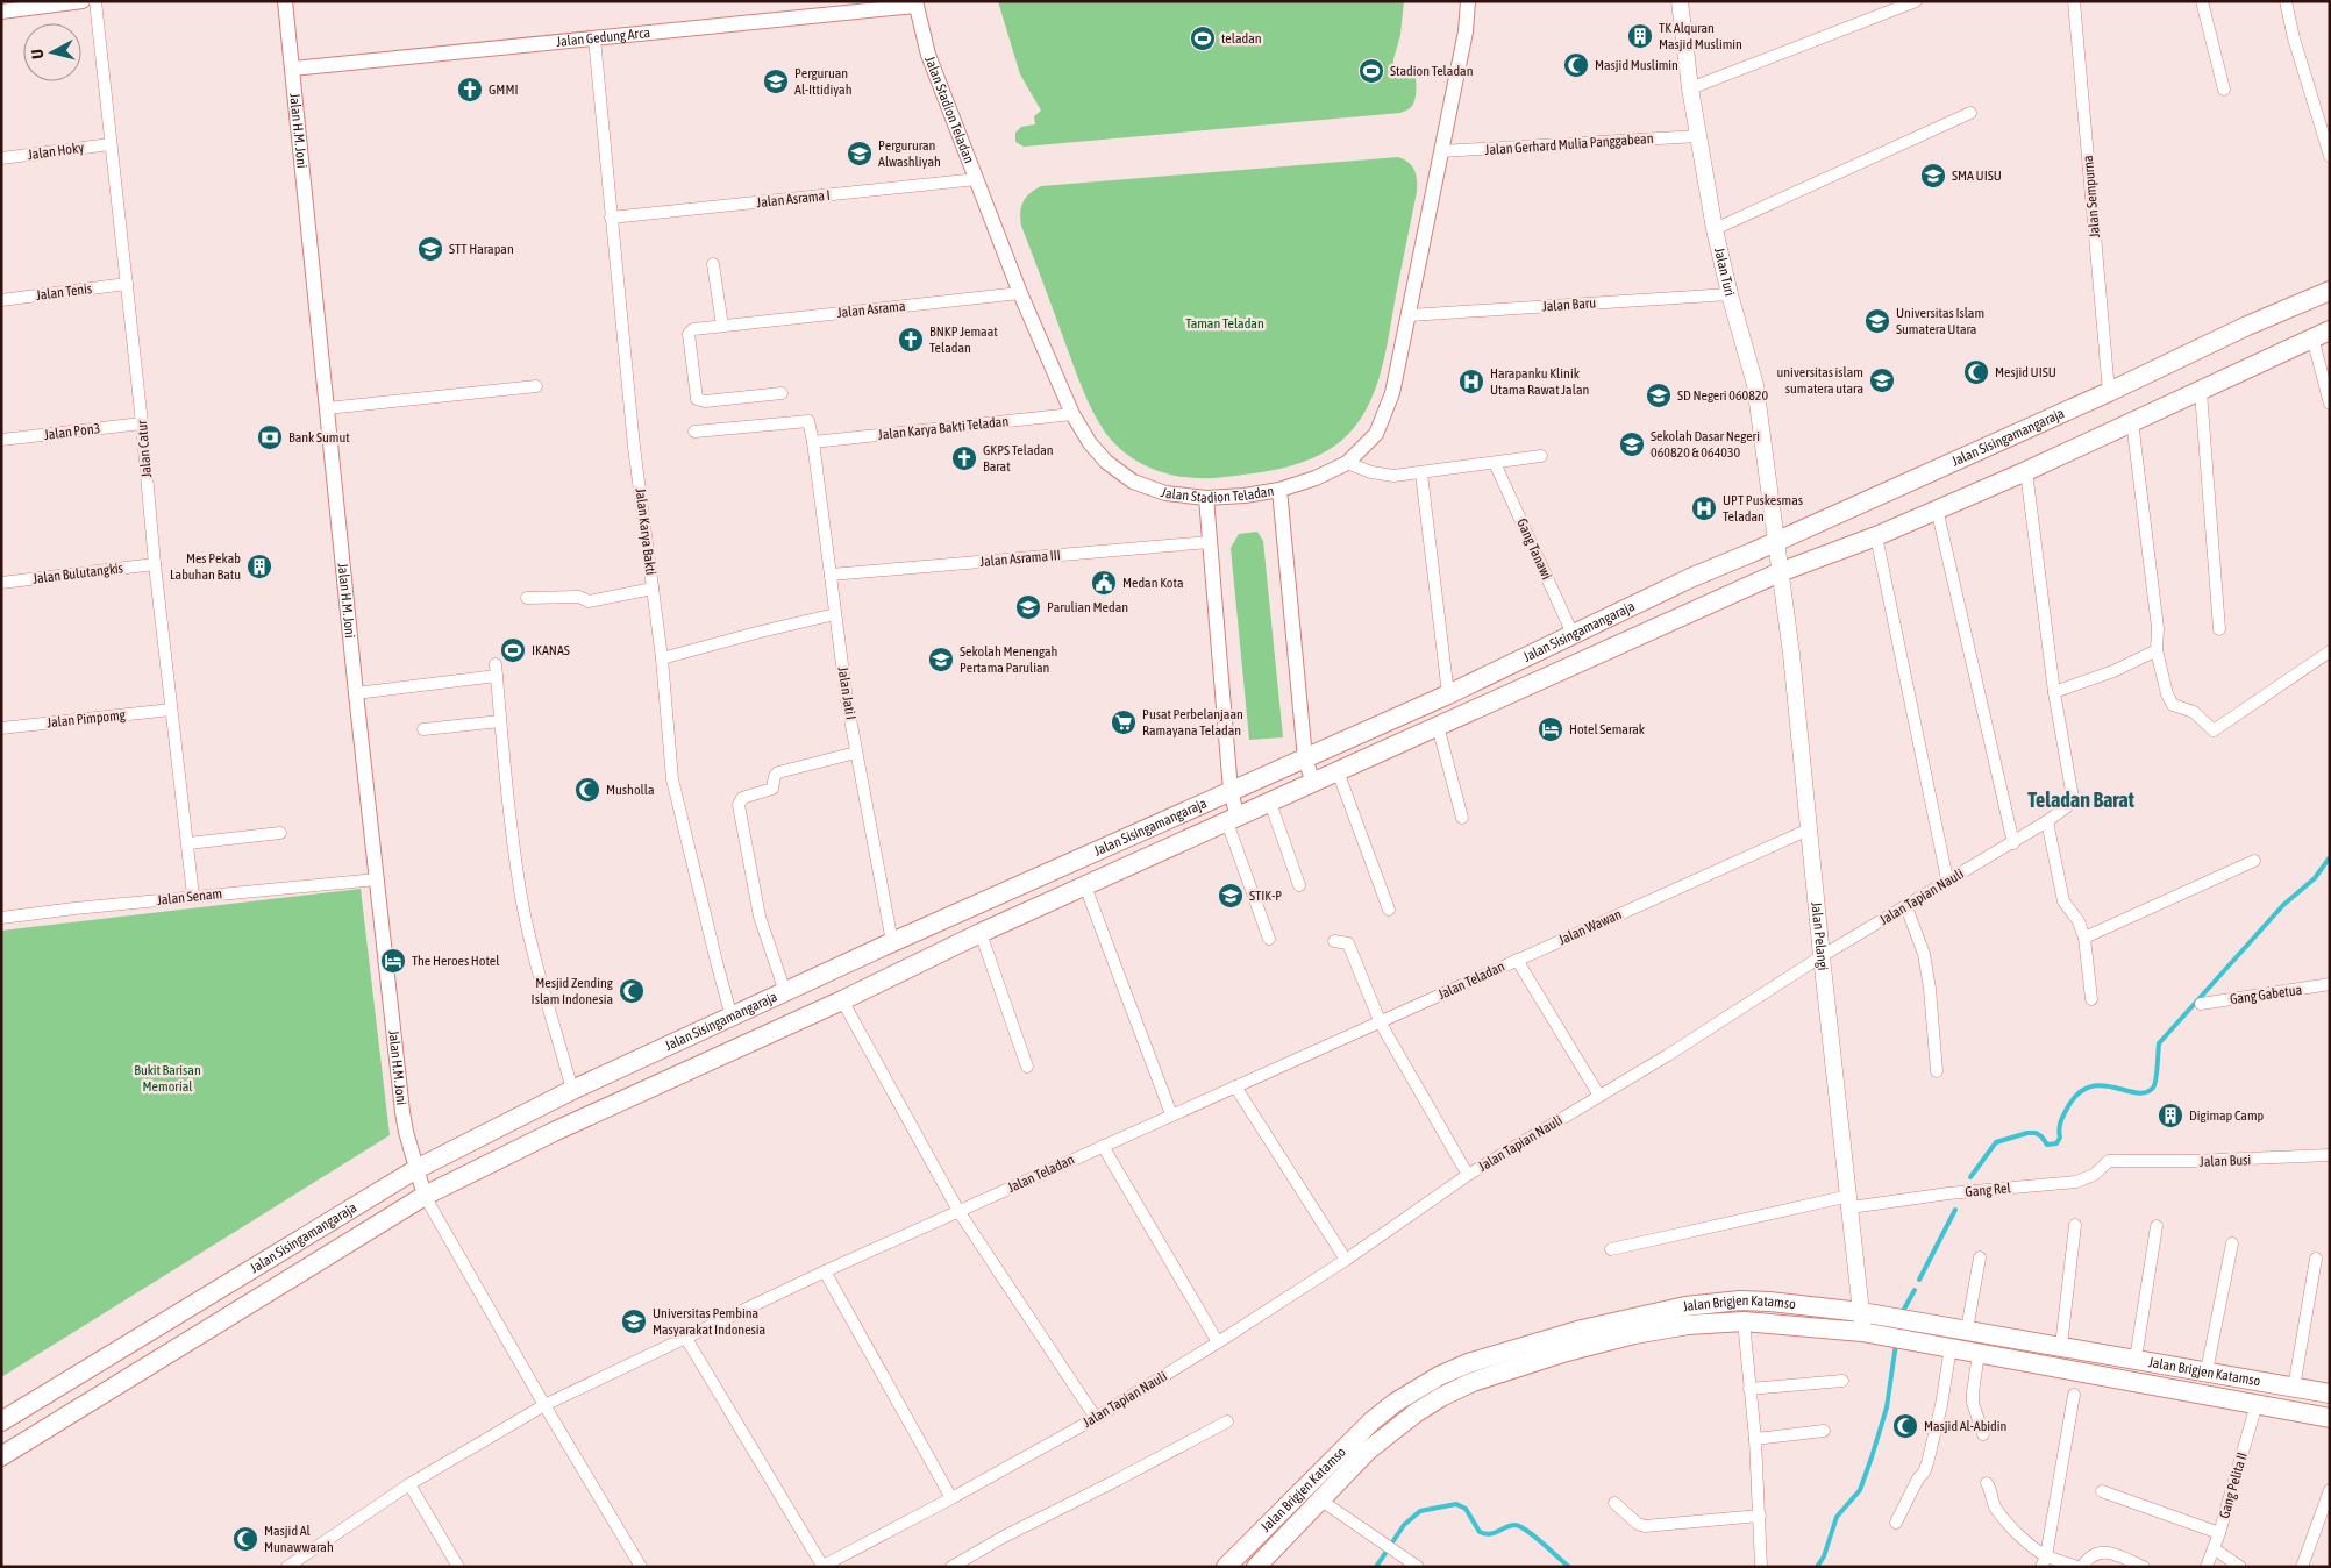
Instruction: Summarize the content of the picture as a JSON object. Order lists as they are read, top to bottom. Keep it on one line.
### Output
{"streets":{"main road":["Jalan Turi","Jalan Sisingamangaraja","Jalan Pelangi","Jalan Brigjen Katamso"],"street":["Jalan Gedung Arca","Jalan Stadion Teladan","Jalan H.M. Joni","Jalan Gerhard Mulia Panggabean","Jalan Hoky","Jalan Sempurna","Jalan Asrama I","Jalan Tenis","Jalan Baru","Jalan Asrama","Jalan Karya Bakti Teladan","Jalan Pon3","Jalan Catur","Jalan Karya Bakti","Gang Tanawi","Jalan Asrama III","Jalan Bulutangkis","Jalan Jati I","Jalan Pimpomg","Jalan Senam","Jalan Tapian Nauli","Jalan Wawan","Jalan Teladan","Gang Gabetua","Jalan Busi","Gang Rel","Gang Pelita II"]},"crossings":[["Jalan Gedung Arca","Jalan Stadion Teladan"],["Jalan Gedung Arca","Jalan H.M. Joni"],["Jalan Gedung Arca","Jalan Karya Bakti"],["Jalan Stadion Teladan","Jalan Gerhard Mulia Panggabean"],["Jalan Stadion Teladan","Jalan Asrama I"],["Jalan Stadion Teladan","Jalan Baru"],["Jalan Stadion Teladan","Jalan Asrama"],["Jalan Stadion Teladan","Jalan Karya Bakti Teladan"],["Jalan H.M. Joni","Jalan Sisingamangaraja"],["Jalan H.M. Joni","Jalan Senam"],["Jalan Gerhard Mulia Panggabean","Jalan Turi"],["Jalan Hoky","Jalan Catur"],["Jalan Sempurna","Jalan Sisingamangaraja"],["Jalan Asrama I","Jalan Karya Bakti"],["Jalan Turi","Jalan Baru"],["Jalan Turi","Jalan Sisingamangaraja"],["Jalan Turi","Jalan Pelangi"],["Jalan Tenis","Jalan Catur"],["Jalan Karya Bakti Teladan","Jalan Jati I"],["Jalan Pon3","Jalan Catur"],["Jalan Sisingamangaraja","Jalan Karya Bakti"],["Jalan Sisingamangaraja","Gang Tanawi"],["Jalan Sisingamangaraja","Jalan Jati I"],["Jalan Sisingamangaraja","Jalan Pelangi"],["Jalan Catur","Jalan Bulutangkis"],["Jalan Catur","Jalan Pimpomg"],["Jalan Catur","Jalan Senam"],["Jalan Asrama III","Jalan Jati I"],["Jalan Tapian Nauli","Jalan Pelangi"],["Jalan Wawan","Jalan Pelangi"],["Jalan Wawan","Jalan Teladan"],["Jalan Pelangi","Gang Rel"],["Jalan Pelangi","Jalan Brigjen Katamso"],["Jalan Busi","Gang Rel"],["Jalan Brigjen Katamso","Gang Pelita II"]],"districts":["Teladan Barat"],"parks":["Taman Teladan","Bukit Barisan Memorial"],"places":{"building":["TK Alquran Masjid Muslimin","Mes Pekab Labuhan Batu","Digimap Camp"],"sports":["teladan","Stadion Teladan","IKANAS"],"mosque":["Masjid Muslimin","Mesjid UISU","Musholla","Mesjid Zending Islam Indonesia","Masjid Al-Abidin","Masjid Al Munawwarah"],"school or university":["Perguruan Al-Ittidiyah","Pergururan Alwashliyah","SMA UISU","STT Harapan","Universitas Islam Sumatera Utara","universitas islam sumatera utara","SD Negeri 060820","Sekolah Dasar Negeri 060820 & 064030","Parulian Medan","Sekolah Menengah Pertama Parulian","STIK-P","Universitas Pembina Masyarakat Indonesia"],"church":["GMMI","BNKP Jemaat Teladan","GKPS Teladan Barat"],"hospital":["Harapanku Klinik Utama Rawat Jalan","UPT Puskesmas Teladan"],"bank":["Bank Sumut"],"public building":["Medan Kota"],"supermarket":["Pusat Perbelanjaan Ramayana Teladan"],"hotel":["Hotel Semarak","The Heroes Hotel"]},"north":"left"}
